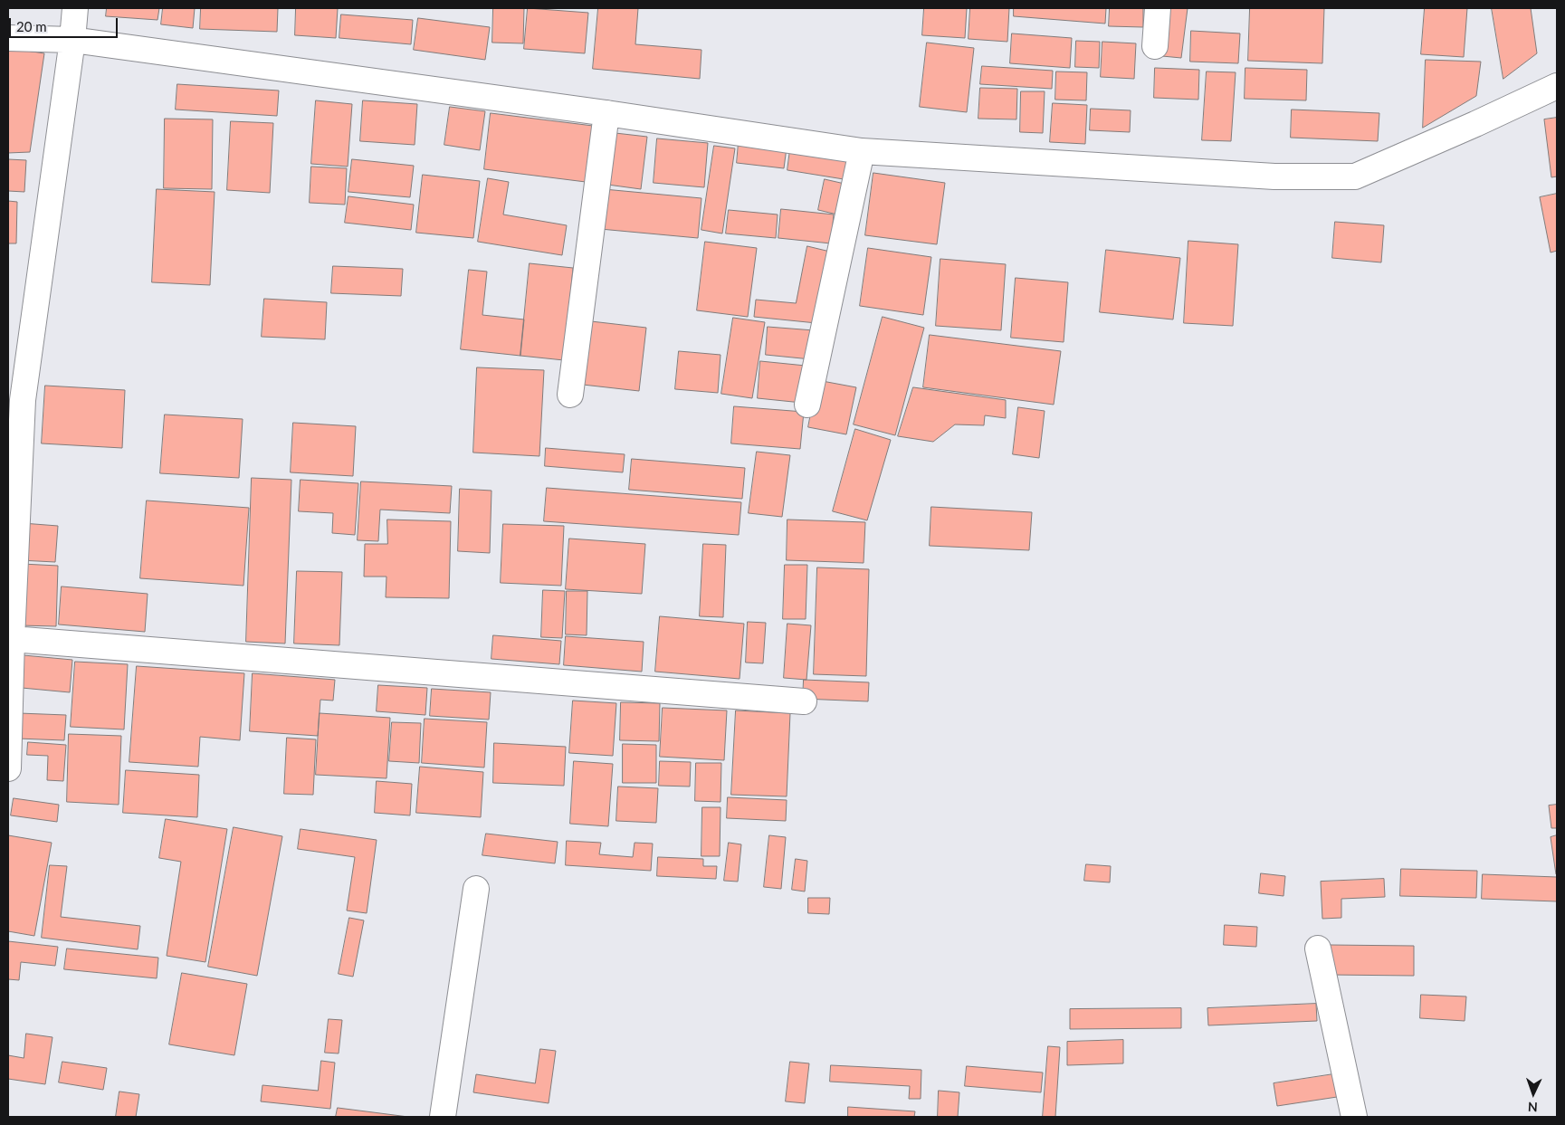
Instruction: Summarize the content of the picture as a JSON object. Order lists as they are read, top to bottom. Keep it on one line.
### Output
{"scale_bar":"20 m","north":"bottom"}
